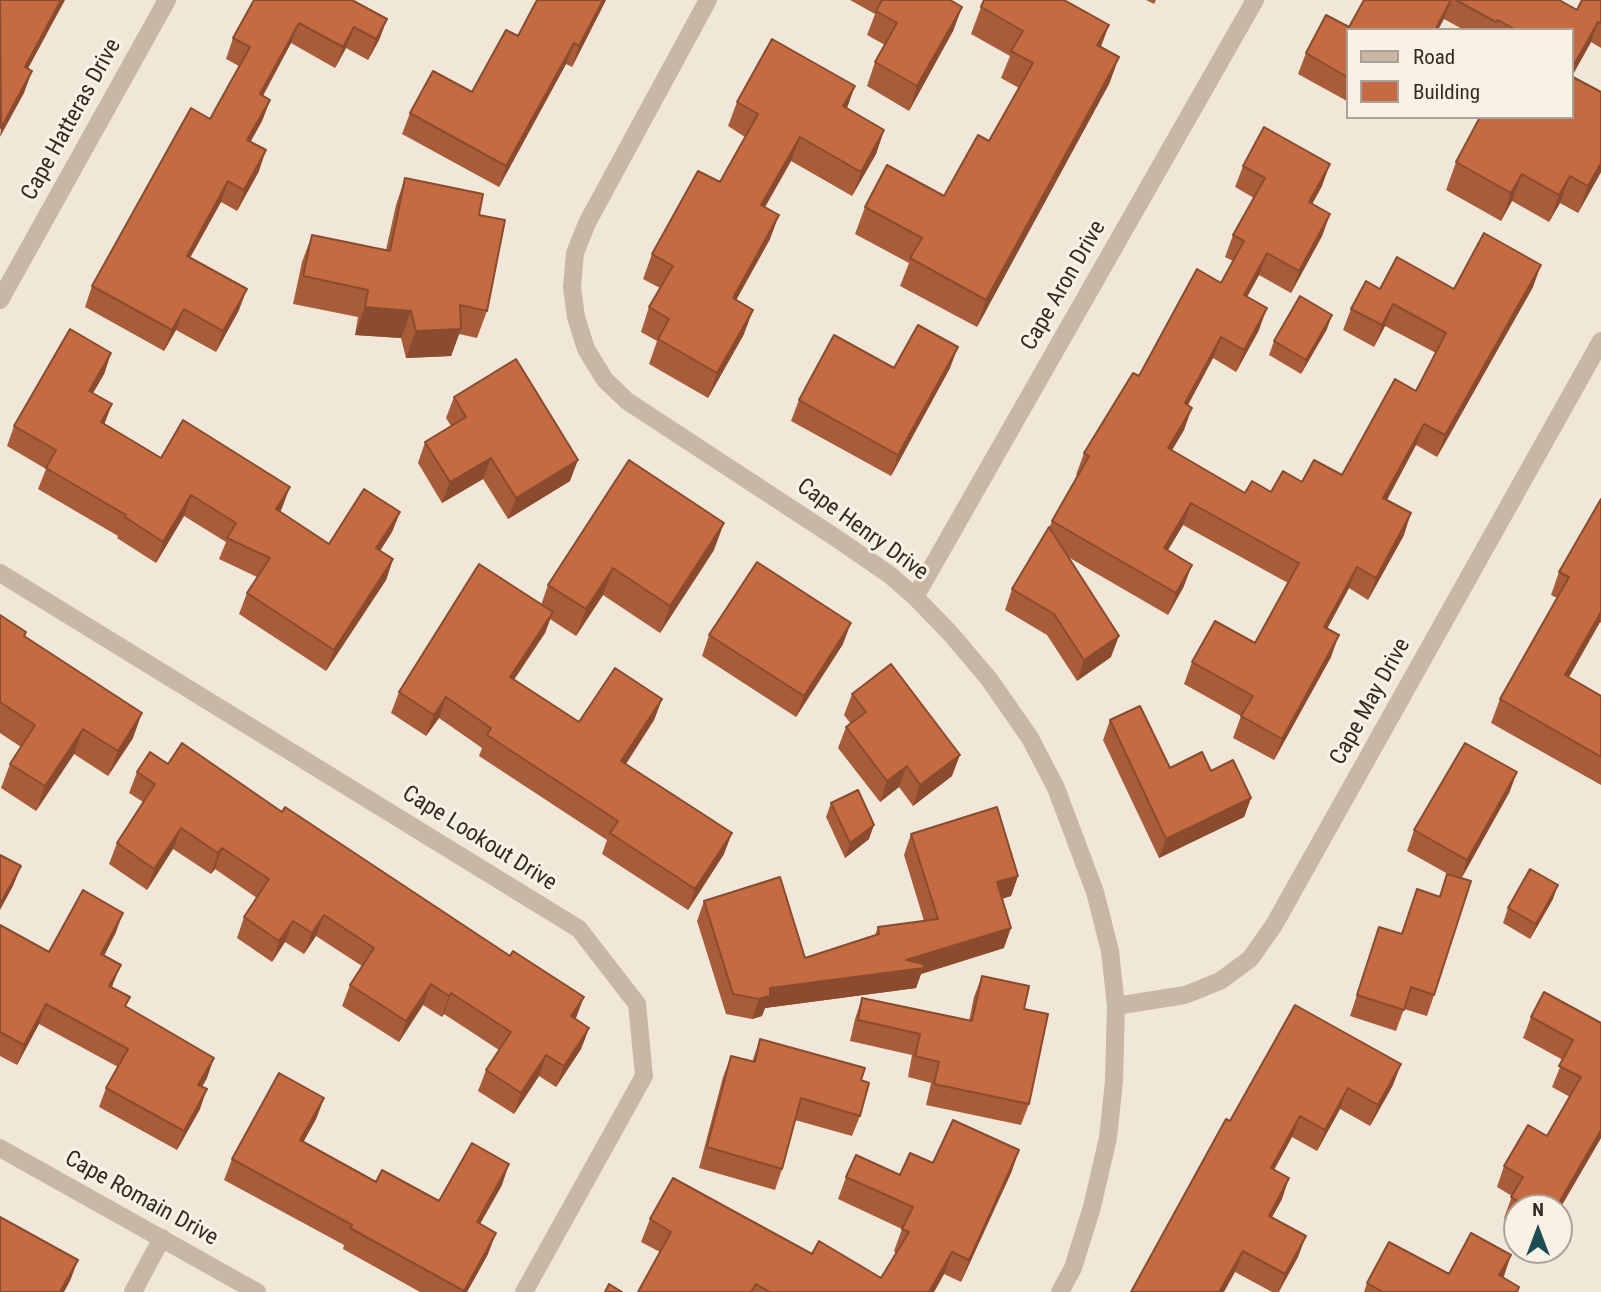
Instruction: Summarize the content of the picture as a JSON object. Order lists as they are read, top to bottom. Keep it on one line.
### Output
{"streets":{"street":["Cape Hatteras Drive","Cape Aron Drive","Cape Henry Drive","Cape May Drive","Cape Lookout Drive","Cape Romain Drive"]},"crossings":[["Cape Aron Drive","Cape Henry Drive"],["Cape Henry Drive","Cape May Drive"]],"legend":["Road","Building"],"north":"top"}
